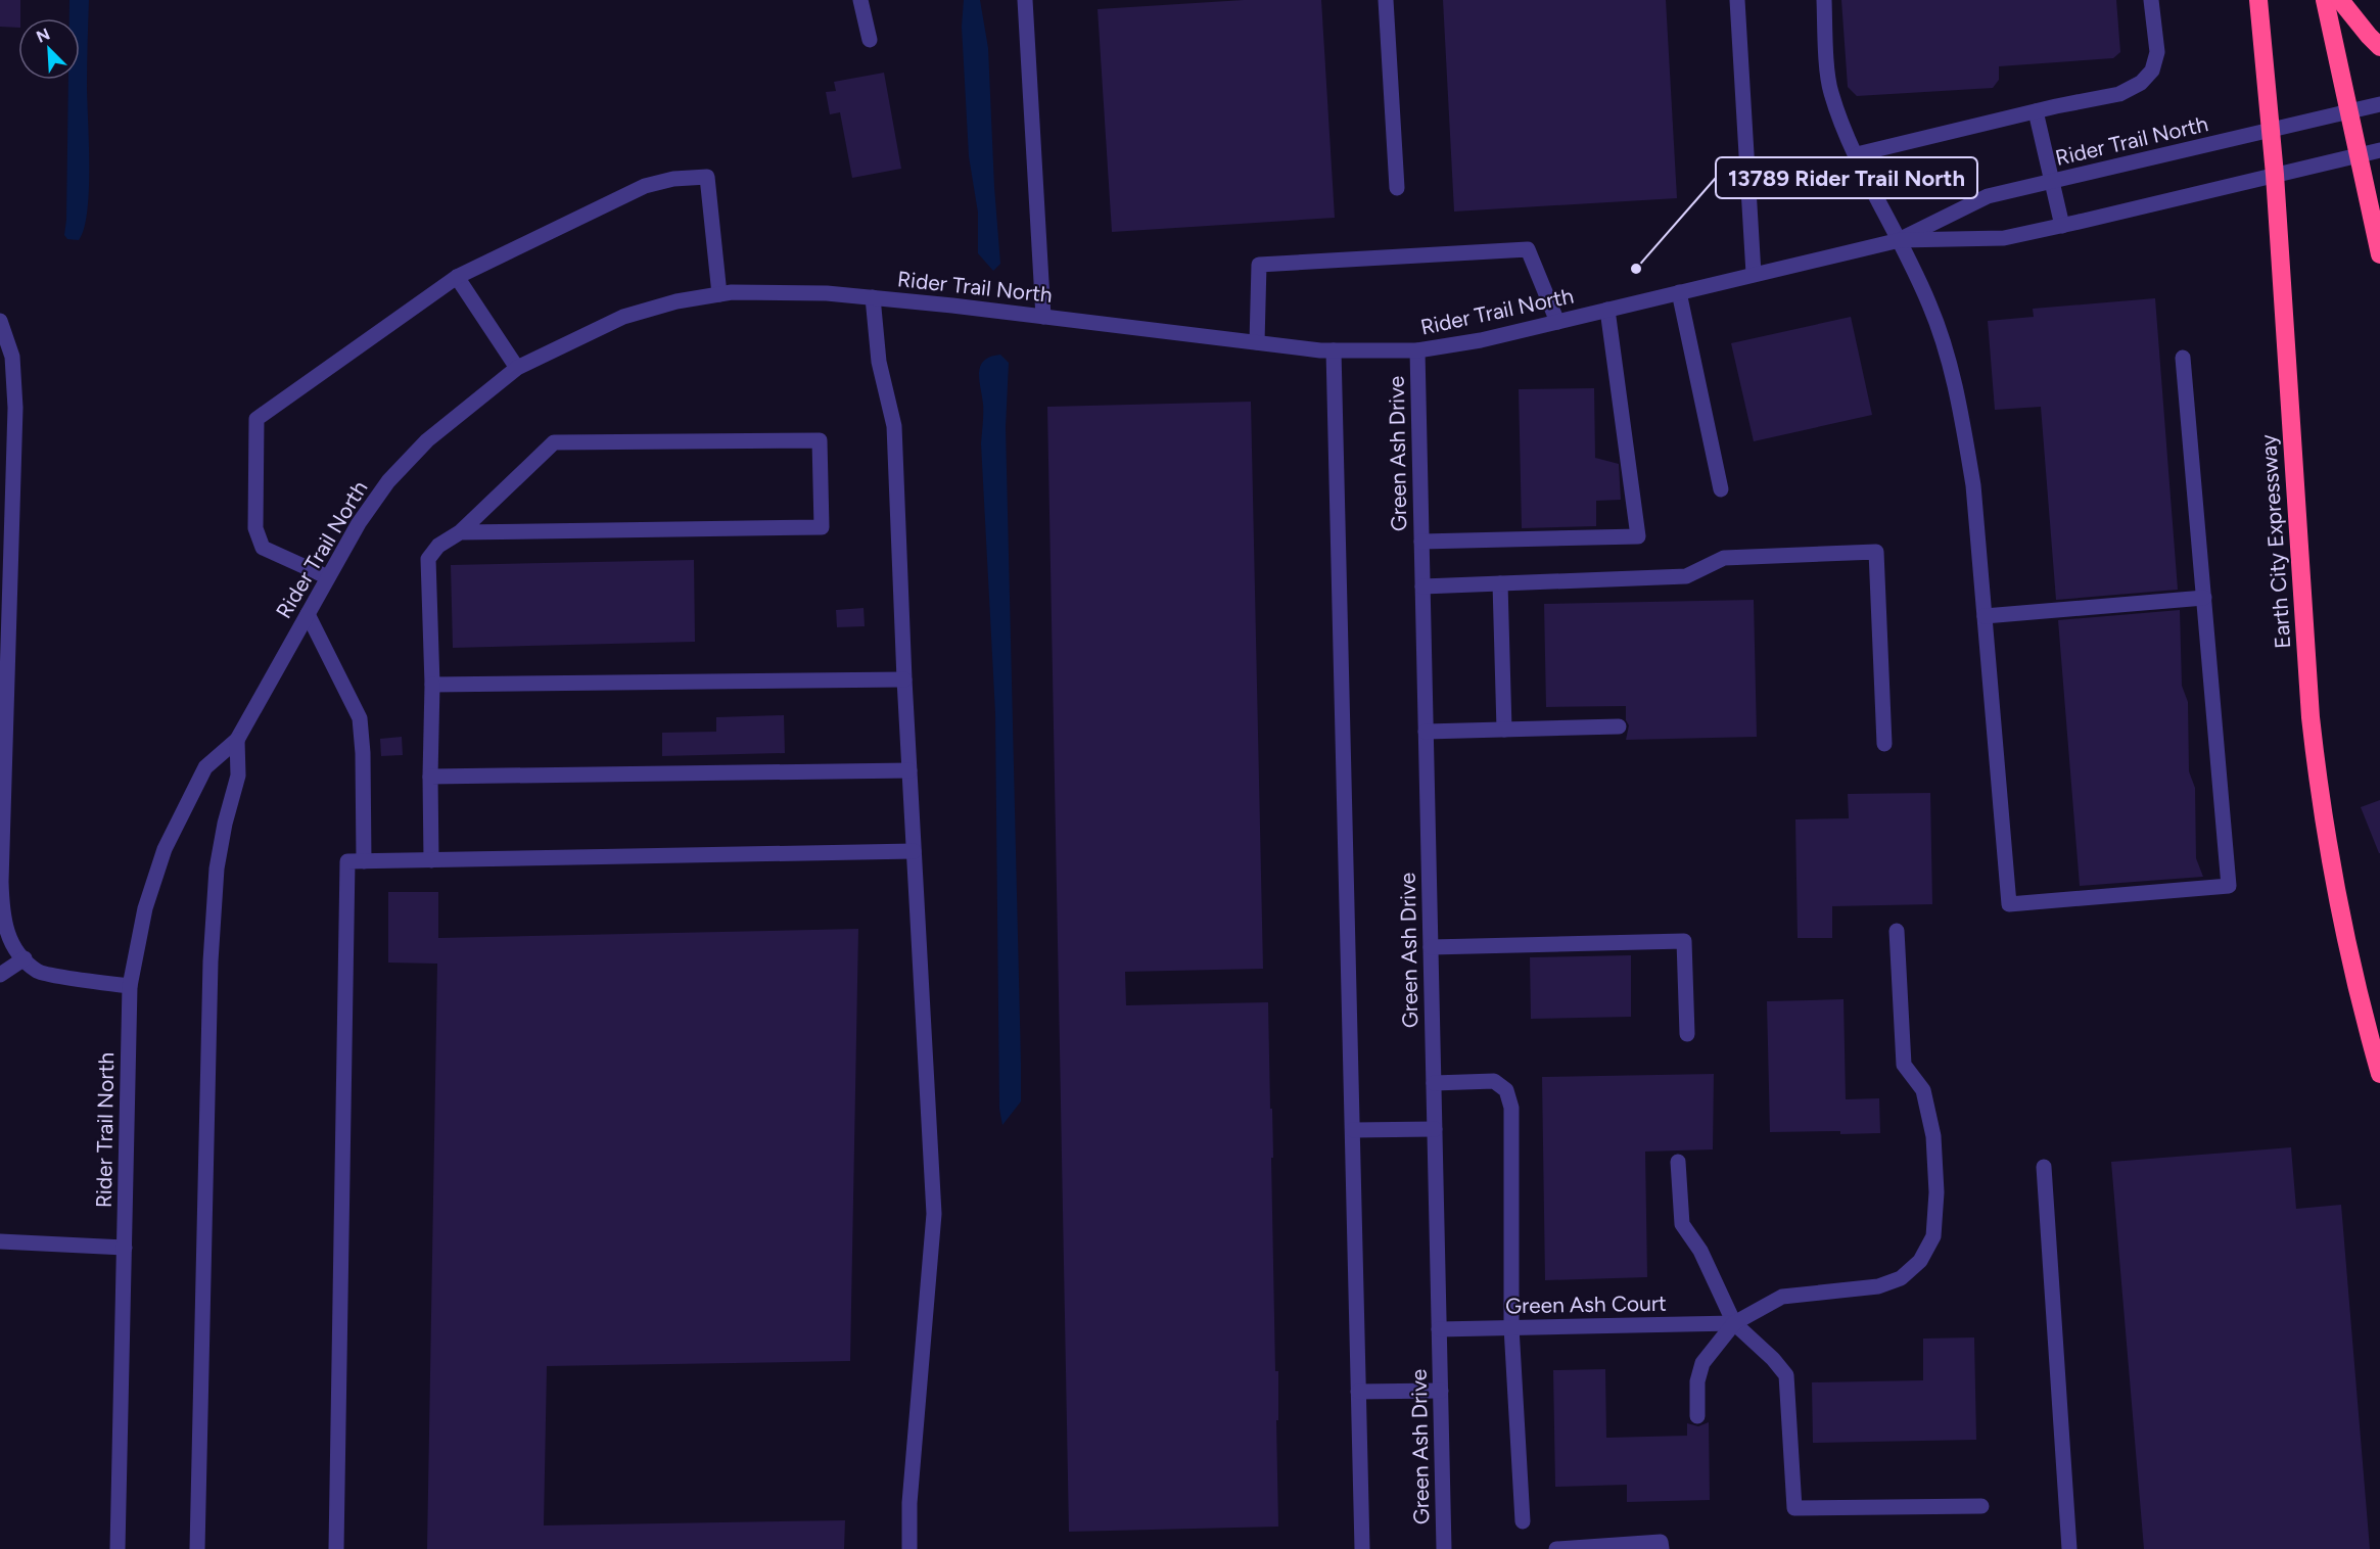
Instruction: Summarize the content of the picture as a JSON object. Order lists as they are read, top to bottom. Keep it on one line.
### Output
{"streets":{"highway":["Earth City Expressway"],"street":["Rider Trail North","Green Ash Drive","Green Ash Court"]},"crossings":[["Rider Trail North","Green Ash Drive"],["Rider Trail North","Earth City Expressway"],["Green Ash Drive","Green Ash Court"]],"places":["13789 Rider Trail North"],"north":"top left"}
